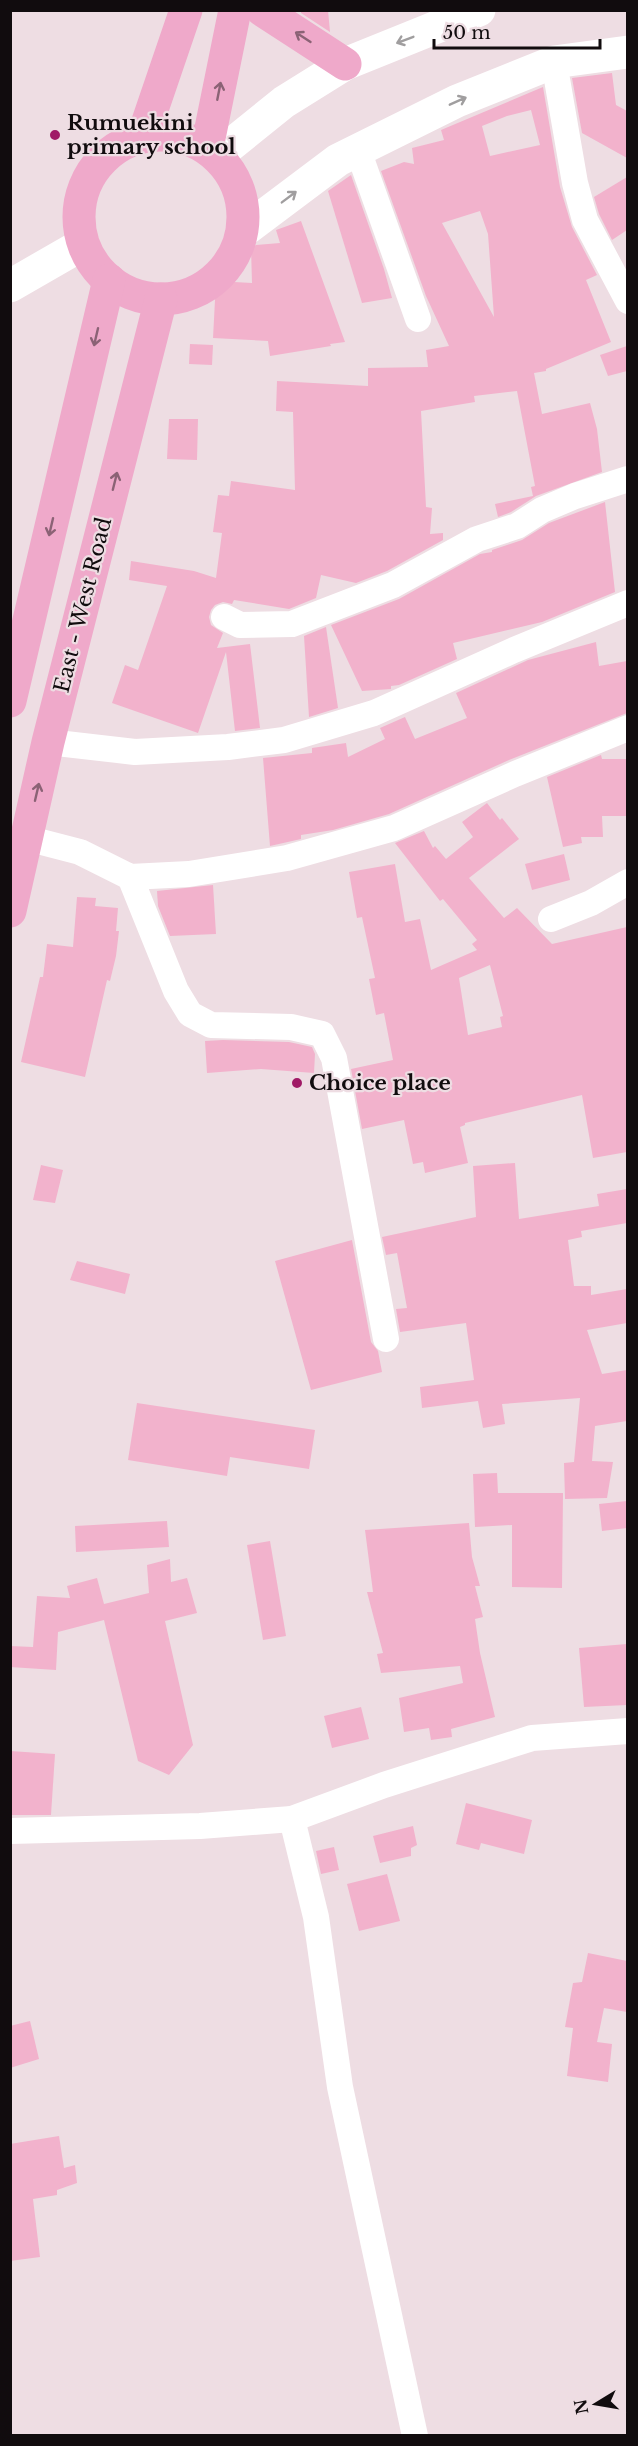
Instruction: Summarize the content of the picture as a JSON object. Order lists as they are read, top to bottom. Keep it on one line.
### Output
{"streets":{"main road":["East - West Road"]},"places":["Rumuekini primary school","Choice place"],"scale_bar":"50 m","north":"left"}
